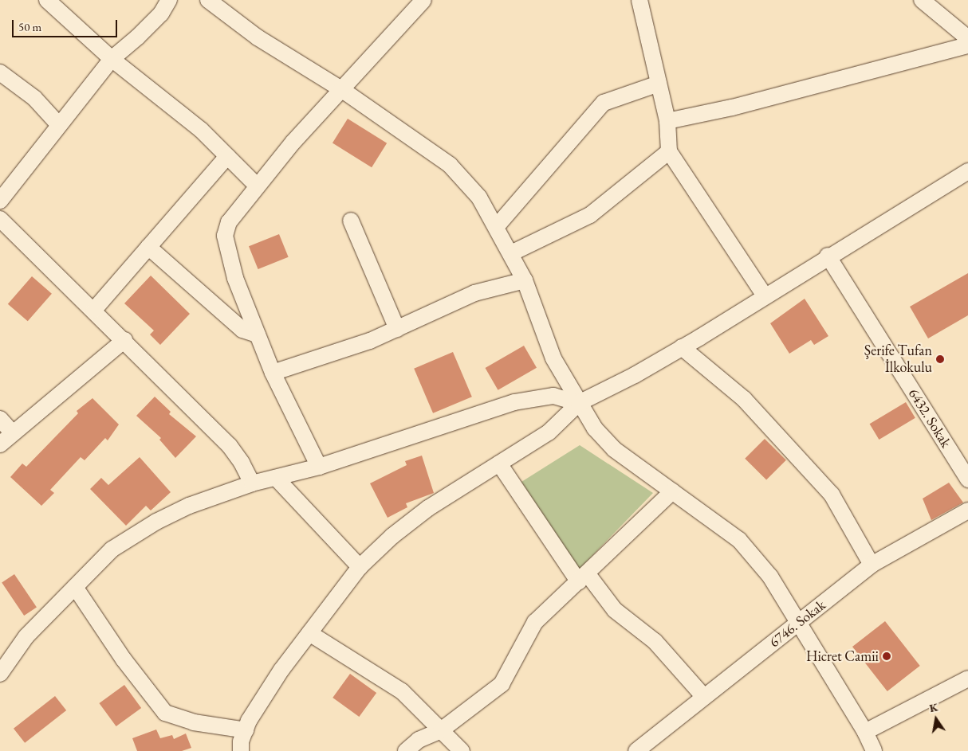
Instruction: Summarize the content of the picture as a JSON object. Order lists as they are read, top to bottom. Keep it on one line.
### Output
{"streets":{"street":["6432. Sokak","6746. Sokak"]},"places":["Şerife Tufan İlkokulu","Hicret Camii"],"scale_bar":"50 m","north":"top"}
